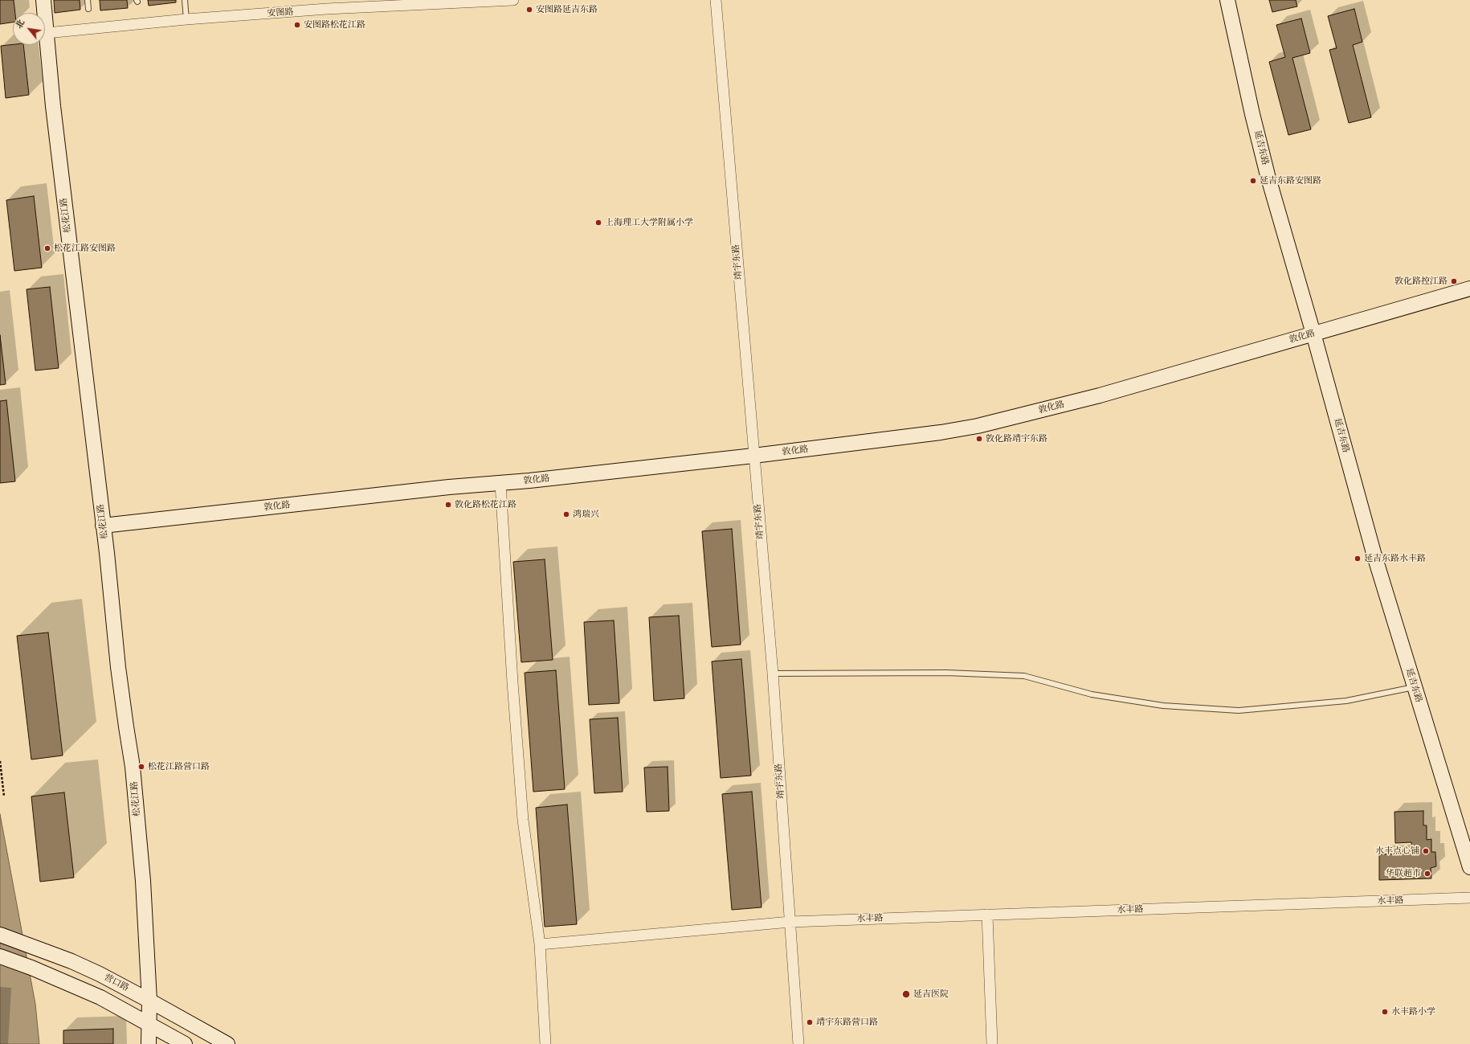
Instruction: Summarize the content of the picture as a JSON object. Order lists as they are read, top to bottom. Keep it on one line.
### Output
{"streets":{"street":["安图路","延吉东路","松花江路","靖宇东路","敦化路","水丰路","营口路"]},"crossings":[["安图路","松花江路"],["延吉东路","敦化路"],["松花江路","敦化路"],["松花江路","营口路"],["靖宇东路","敦化路"],["靖宇东路","水丰路"]],"places":["安图路延吉东路","安图路松花江路","延吉东路安图路","上海理工大学附属小学","松花江路安图路","敦化路控江路","敦化路靖宇东路","敦化路松花江路","鸿瑞兴","延吉东路水丰路","松花江路营口路","水丰点心铺","华联超市","延吉医院","水丰路小学","靖宇东路营口路"],"north":"top left"}
